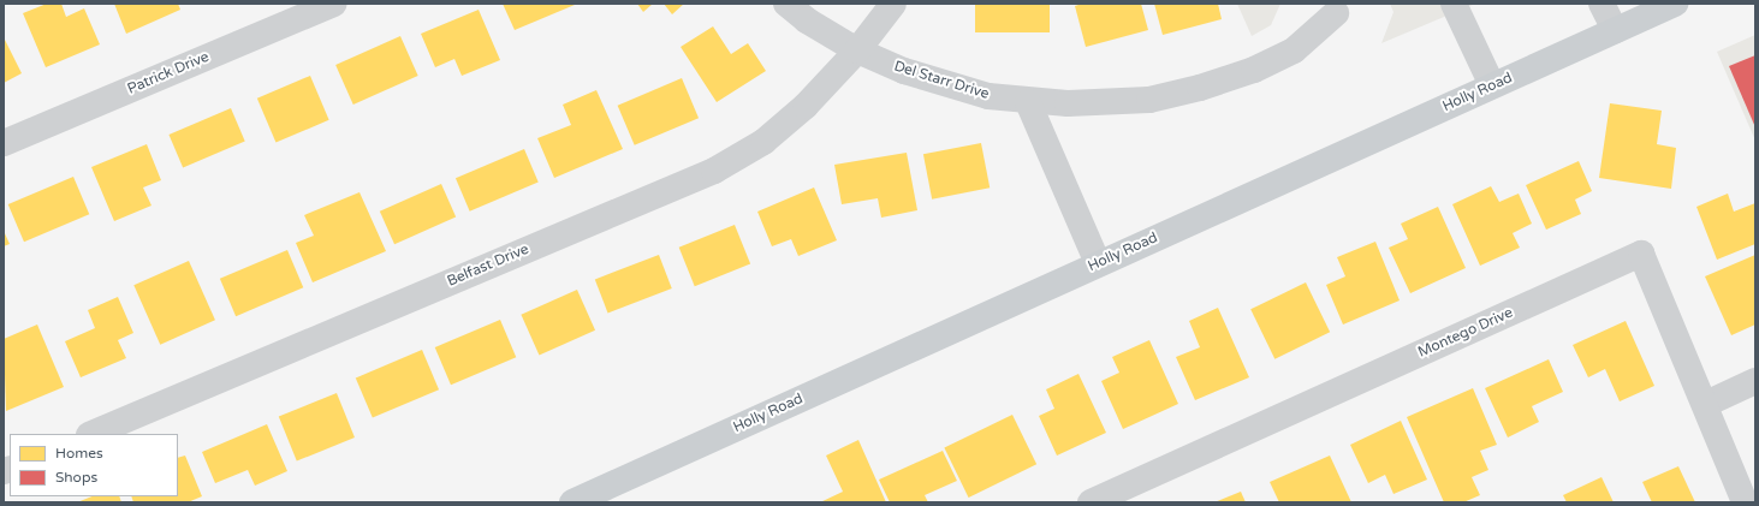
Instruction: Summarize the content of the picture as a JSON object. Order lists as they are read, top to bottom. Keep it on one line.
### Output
{"streets":{"main road":["Holly Road"],"street":["Patrick Drive","Del Starr Drive","Belfast Drive","Montego Drive"]},"crossings":[["Del Starr Drive","Belfast Drive"]],"legend":["Homes","Shops"]}
